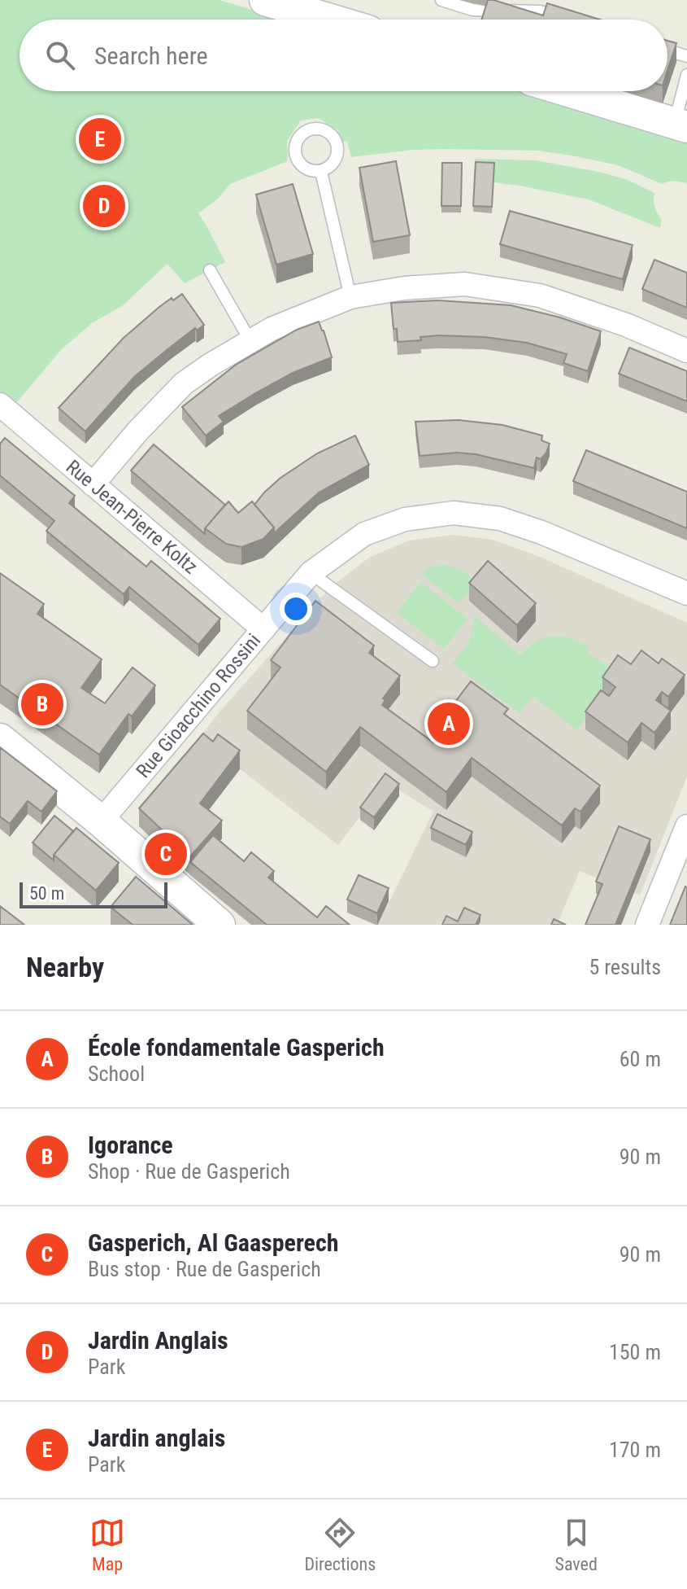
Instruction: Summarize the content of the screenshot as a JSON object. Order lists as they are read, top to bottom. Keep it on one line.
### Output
{"streets":{"street":["Rue Jean-Pierre Koltz","Rue Gioacchino Rossini"]},"crossings":[["Rue Jean-Pierre Koltz","Rue Gioacchino Rossini"]],"scale_bar":"50 m","page":{"search":"Search here","pins":["E","D","B","A","C"],"scale":"50 m","heading":["Nearby","5 results"],"list":[{"mark":"A","name":"École fondamentale Gasperich","note":"School","value":"60 m"},{"mark":"B","name":"Igorance","note":"Shop · Rue de Gasperich","value":"90 m"},{"mark":"C","name":"Gasperich, Al Gaasperech","note":"Bus stop · Rue de Gasperich","value":"90 m"},{"mark":"D","name":"Jardin Anglais","note":"Park","value":"150 m"},{"mark":"E","name":"Jardin anglais","note":"Park","value":"170 m"}],"nav":["Map","Directions","Saved"]}}
